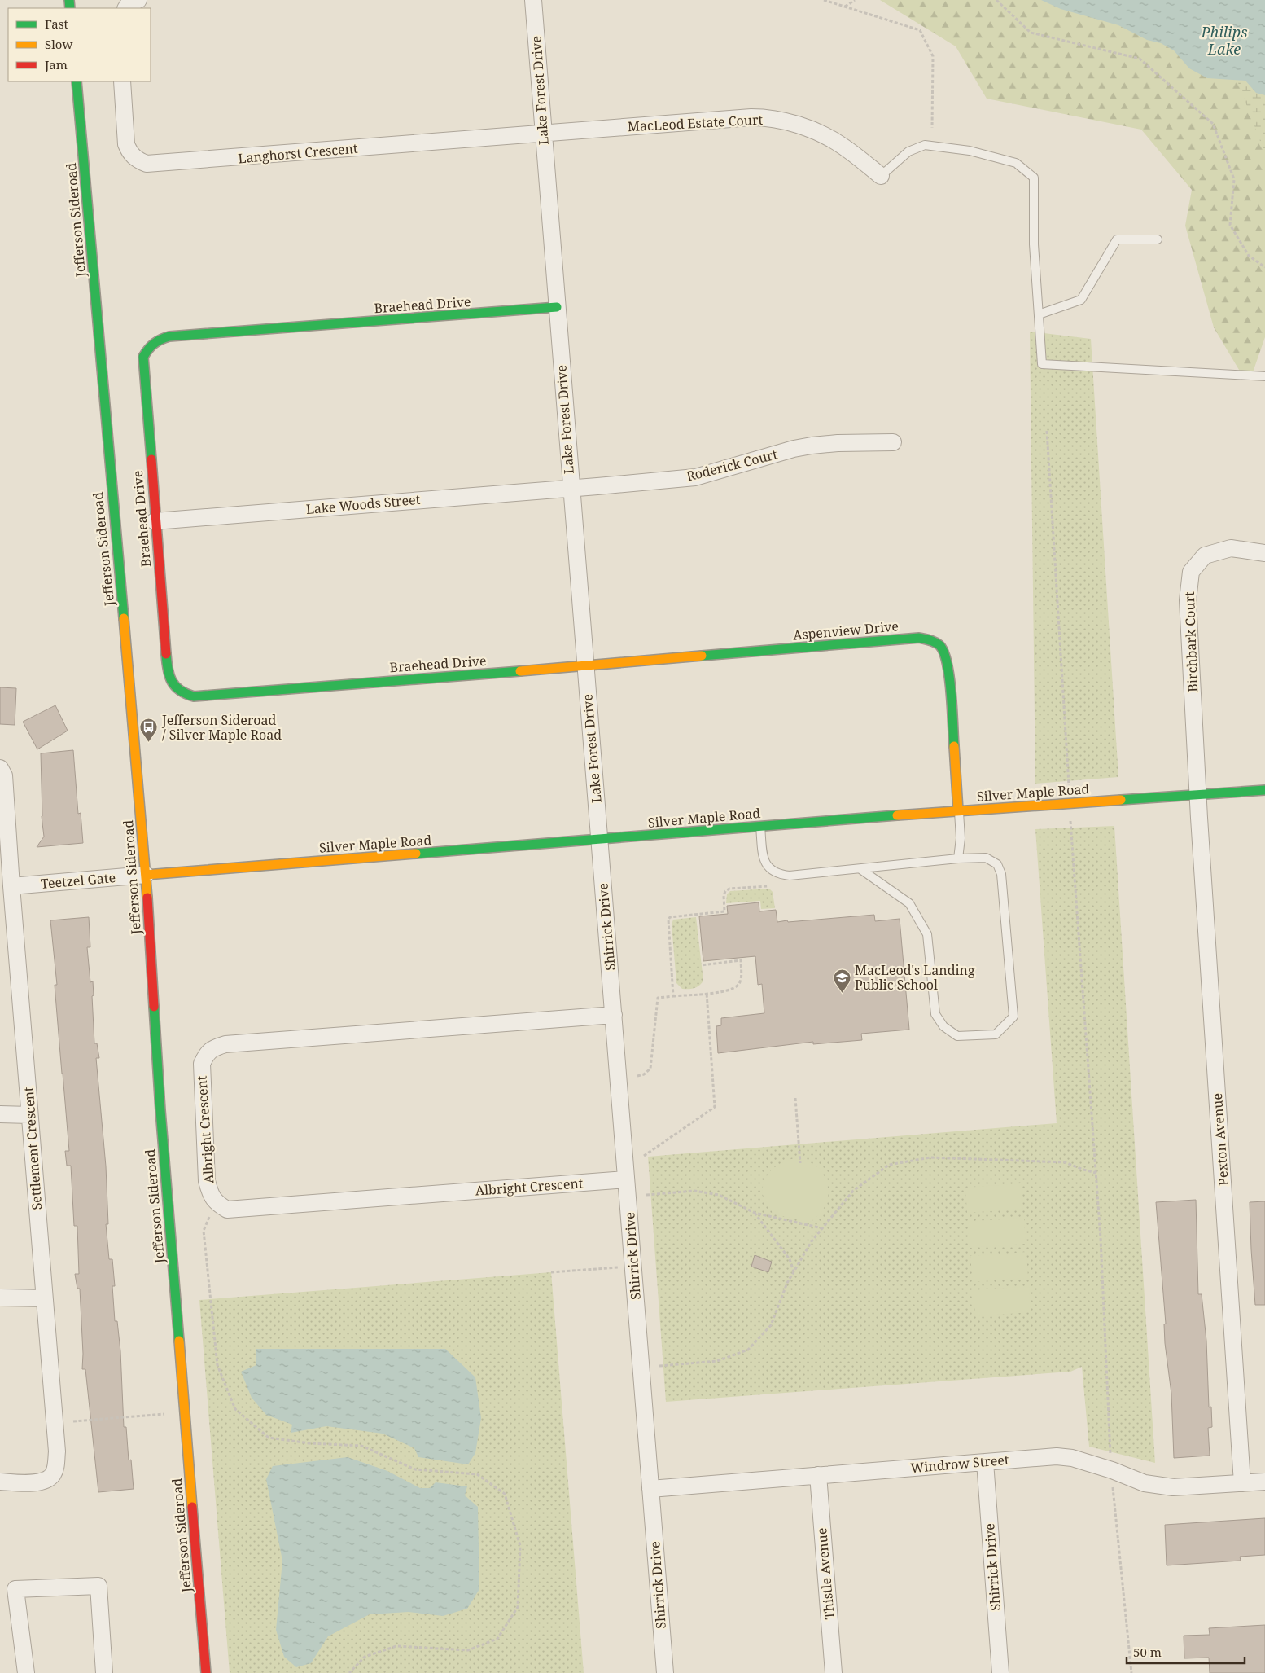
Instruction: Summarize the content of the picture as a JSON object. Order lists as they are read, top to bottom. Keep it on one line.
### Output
{"streets":{"street":["Lake Forest Drive","MacLeod Estate Court","Langhorst Crescent","Jefferson Sideroad","Braehead Drive","Roderick Court","Lake Woods Street","Aspenview Drive","Birchbark Court","Silver Maple Road","Teetzel Gate","Shirrick Drive","Albright Crescent","Pexton Avenue","Settlement Crescent","Windrow Street","Thistle Avenue"]},"crossings":[["Lake Forest Drive","MacLeod Estate Court"],["Lake Forest Drive","Langhorst Crescent"],["Lake Forest Drive","Braehead Drive"],["Lake Forest Drive","Roderick Court"],["Lake Forest Drive","Lake Woods Street"],["Lake Forest Drive","Aspenview Drive"],["Lake Forest Drive","Silver Maple Road"],["Lake Forest Drive","Shirrick Drive"],["MacLeod Estate Court","Langhorst Crescent"],["Jefferson Sideroad","Silver Maple Road"],["Jefferson Sideroad","Teetzel Gate"],["Braehead Drive","Lake Woods Street"],["Braehead Drive","Aspenview Drive"],["Roderick Court","Lake Woods Street"],["Aspenview Drive","Silver Maple Road"],["Birchbark Court","Silver Maple Road"],["Birchbark Court","Pexton Avenue"],["Silver Maple Road","Teetzel Gate"],["Silver Maple Road","Shirrick Drive"],["Silver Maple Road","Pexton Avenue"],["Teetzel Gate","Settlement Crescent"],["Shirrick Drive","Albright Crescent"],["Shirrick Drive","Windrow Street"],["Pexton Avenue","Windrow Street"],["Windrow Street","Thistle Avenue"]],"water":["Philips Lake"],"places":{"bus stop":["Jefferson Sideroad / Silver Maple Road"],"school or university":["MacLeod's Landing Public School"]},"legend":["Fast","Slow","Jam"],"scale_bar":"50 m"}
